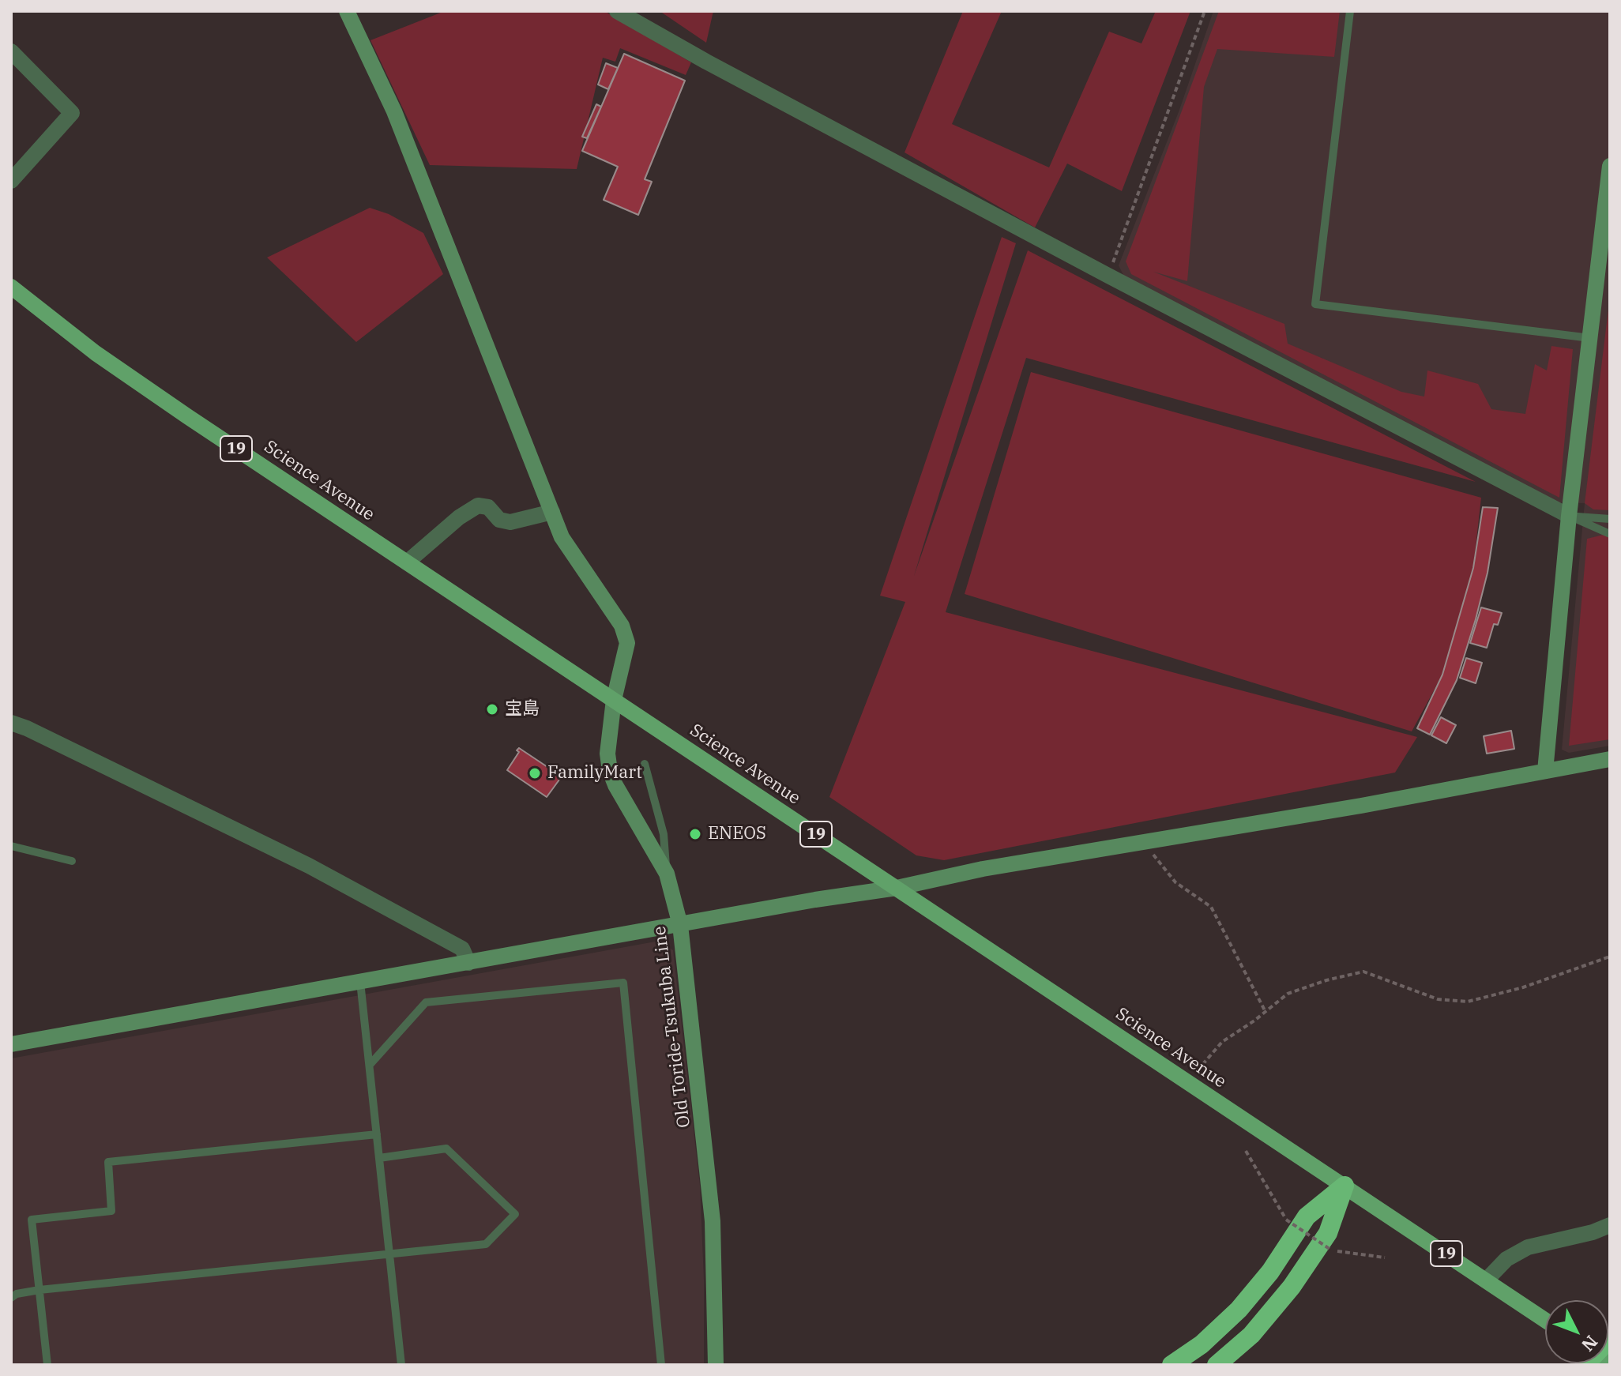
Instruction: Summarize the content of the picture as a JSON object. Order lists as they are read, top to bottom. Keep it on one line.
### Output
{"streets":{"main road":["19","Science Avenue"],"street":["Old Toride-Tsukuba Line"]},"crossings":[["Science Avenue","Old Toride-Tsukuba Line"]],"places":["宝島","FamilyMart","ENEOS"],"north":"bottom right"}
